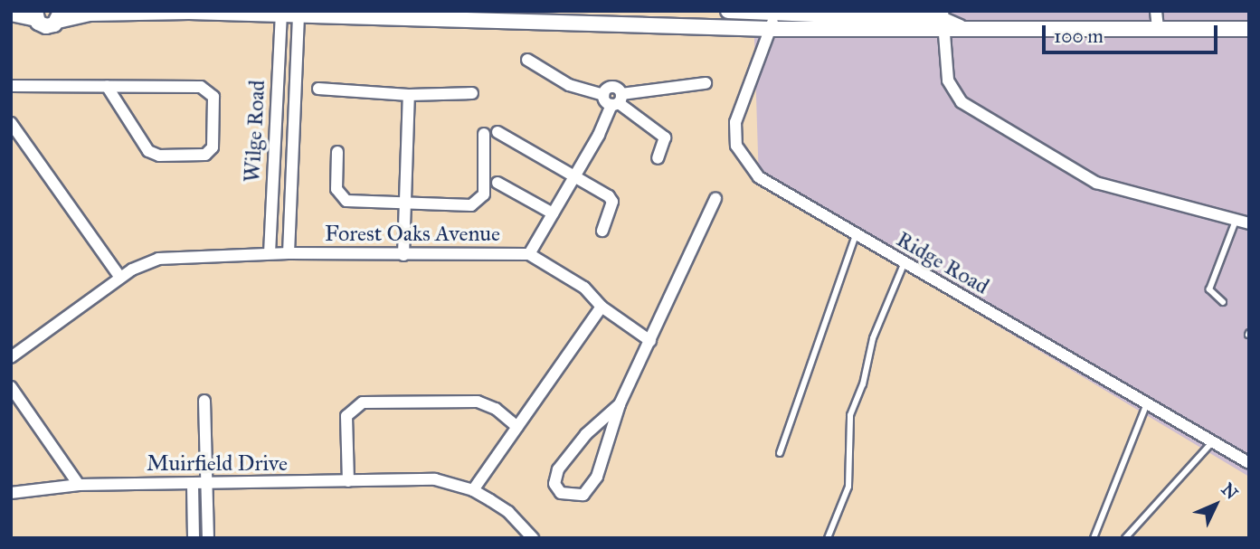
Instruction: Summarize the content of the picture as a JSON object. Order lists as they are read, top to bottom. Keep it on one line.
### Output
{"streets":{"street":["Wilge Road","Forest Oaks Avenue","Ridge Road","Muirfield Drive"]},"crossings":[["Wilge Road","Forest Oaks Avenue"]],"scale_bar":"100 m","north":"top right"}
